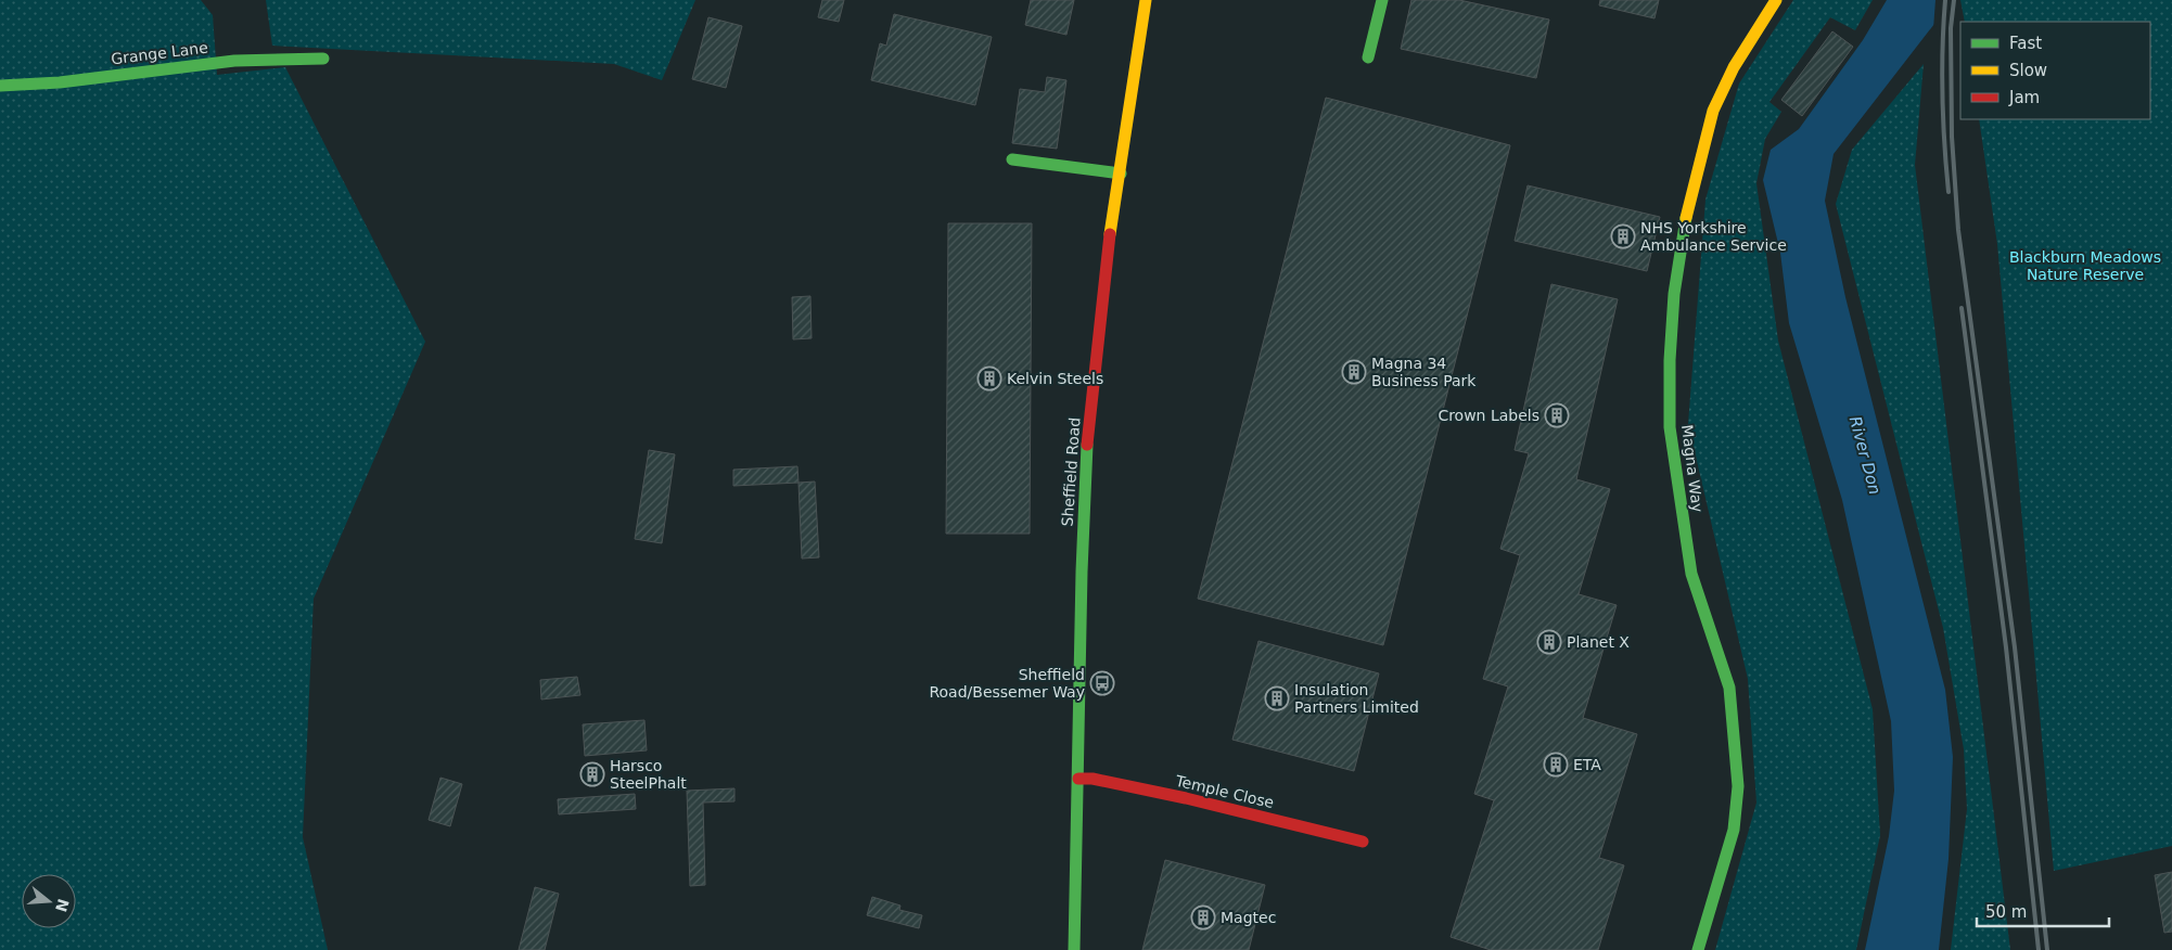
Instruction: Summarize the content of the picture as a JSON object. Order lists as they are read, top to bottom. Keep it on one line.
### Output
{"streets":{"street":["Grange Lane","Magna Way","Sheffield Road","Temple Close"]},"crossings":[["Sheffield Road","Temple Close"]],"water":["River Don"],"parks":["Blackburn Meadows Nature Reserve"],"places":{"building":["NHS Yorkshire Ambulance Service","Magna 34 Business Park","Kelvin Steels","Crown Labels","Planet X","Insulation Partners Limited","ETA","Harsco SteelPhalt","Magtec"],"bus stop":["Sheffield Road/Bessemer Way"]},"legend":["Fast","Slow","Jam"],"scale_bar":"50 m","north":"right"}
